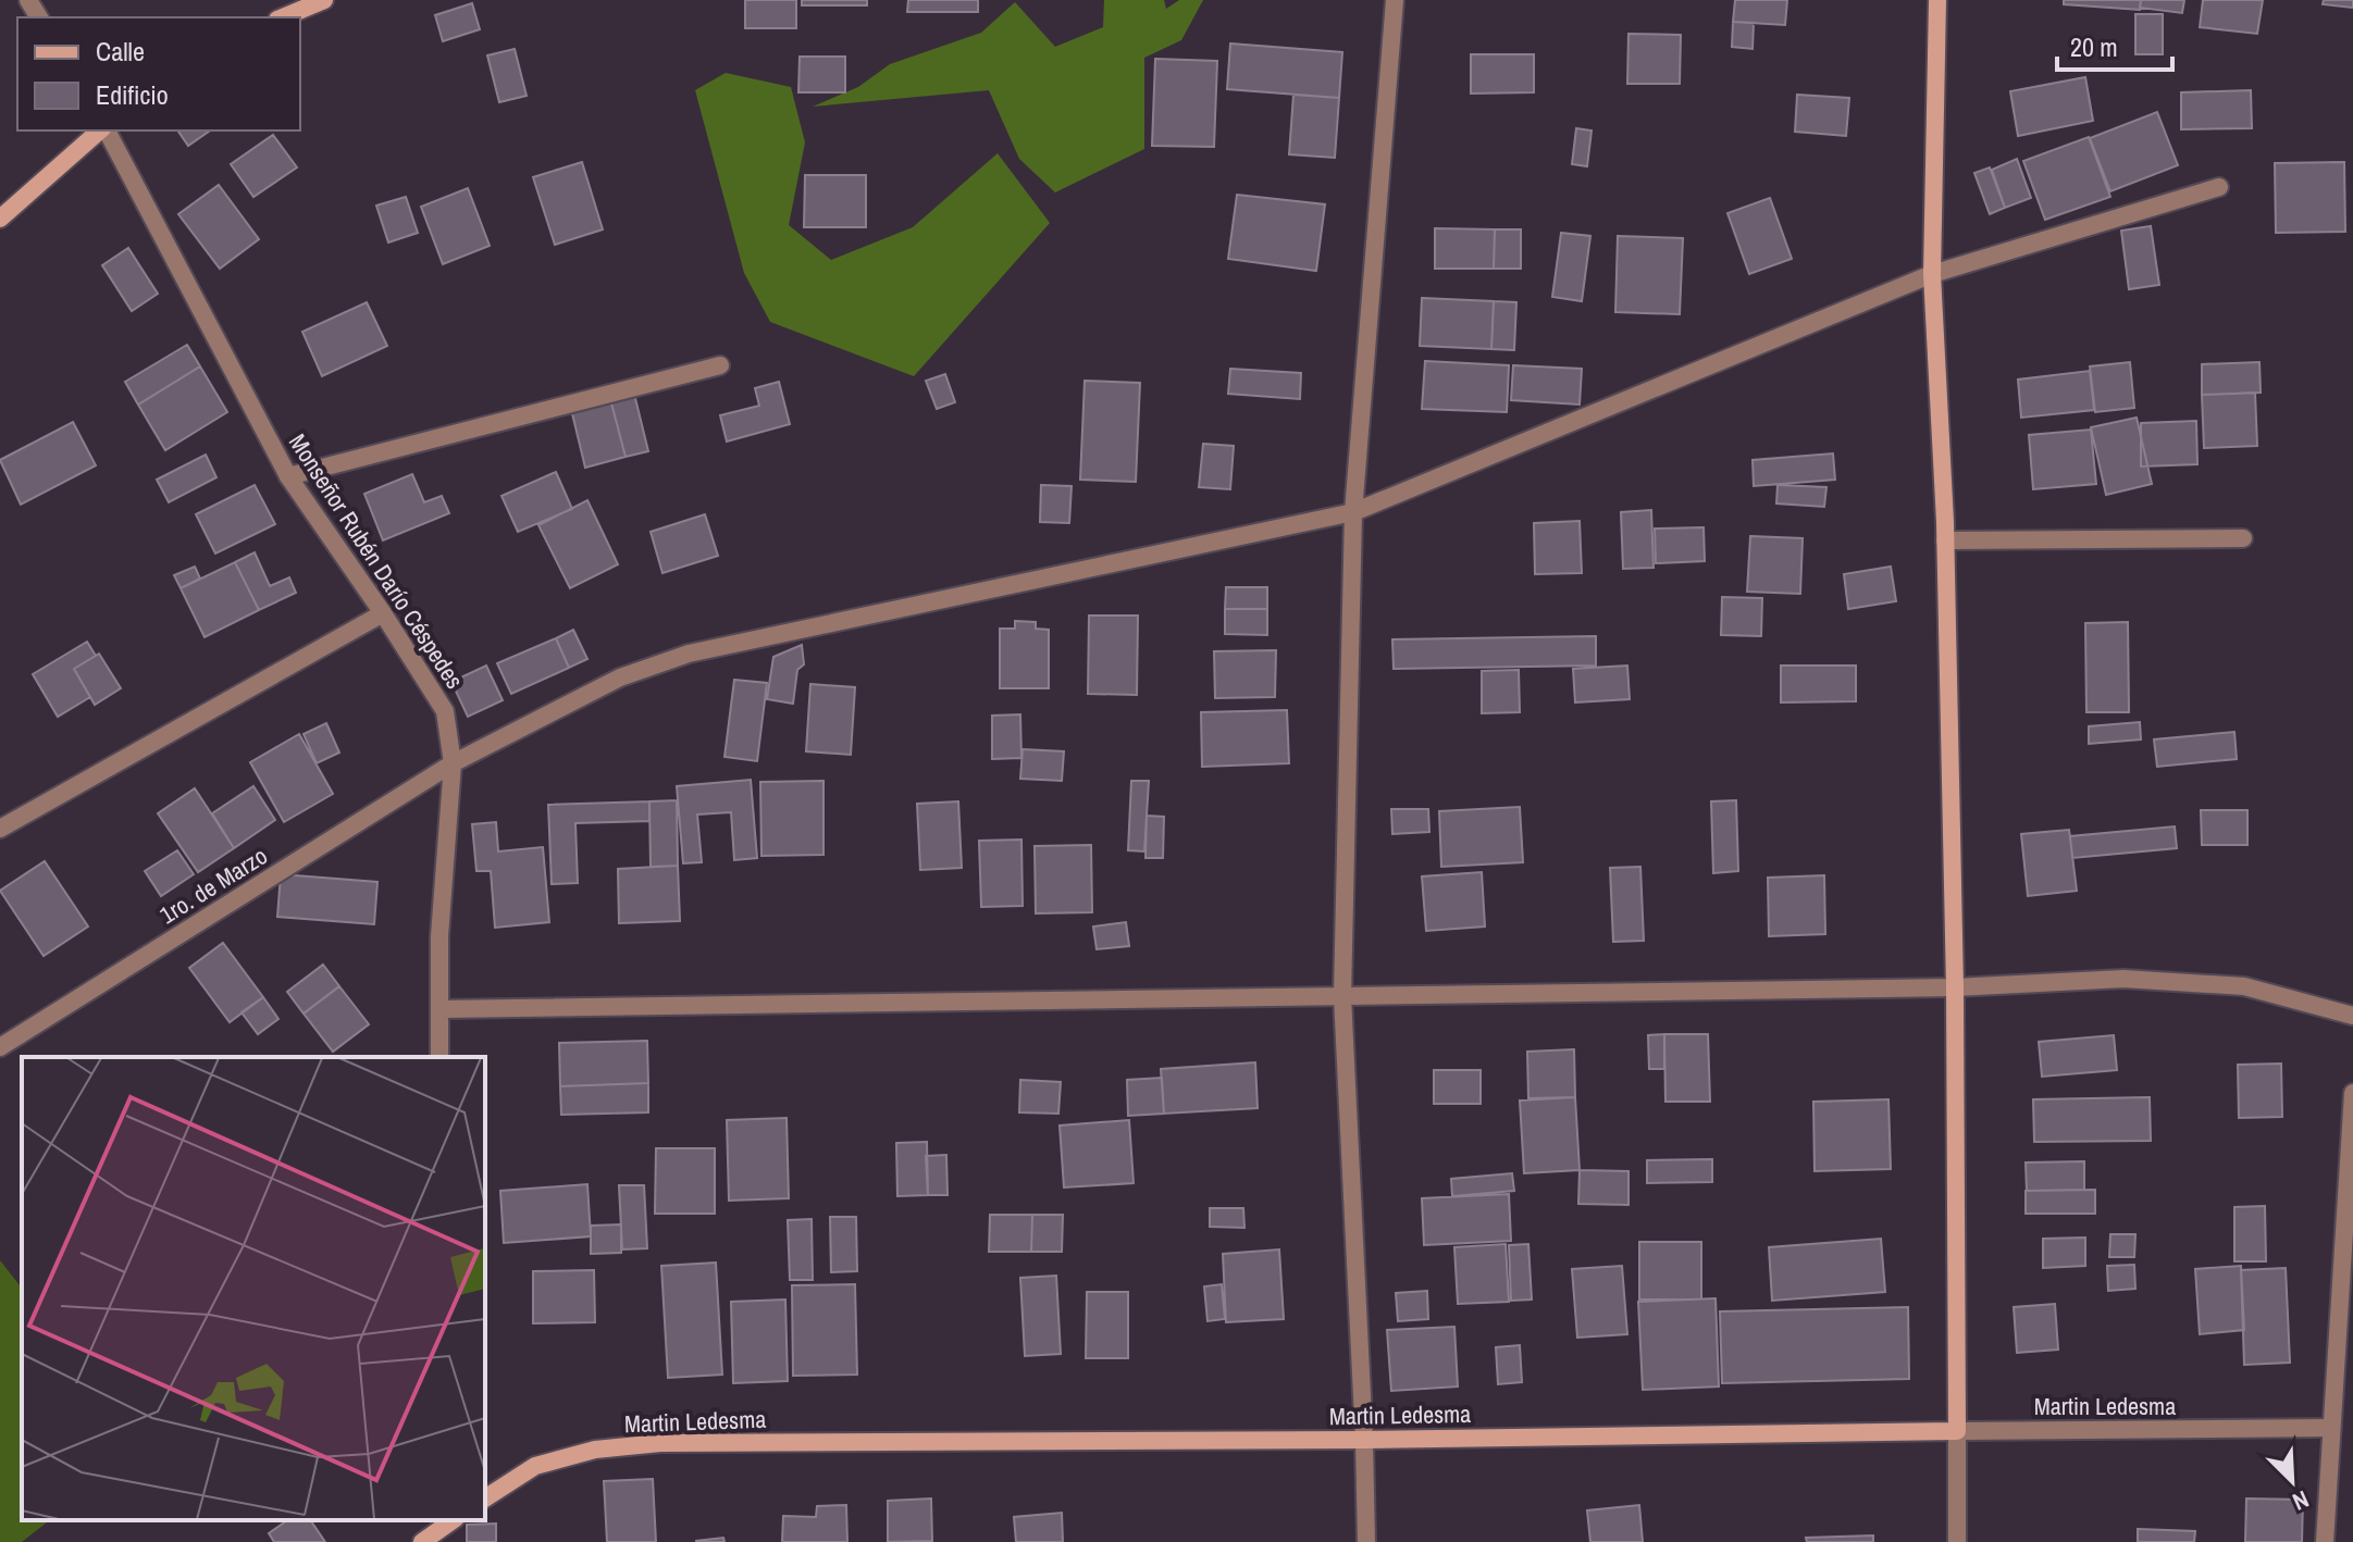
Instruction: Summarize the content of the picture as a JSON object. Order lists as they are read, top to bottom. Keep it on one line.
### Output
{"streets":{"street":["Monseñor Rubén Darío Céspedes","1ro. de Marzo","Martin Ledesma"]},"crossings":[["Monseñor Rubén Darío Céspedes","1ro. de Marzo"]],"legend":["Calle","Edificio"],"scale_bar":"20 m","north":"bottom right"}
